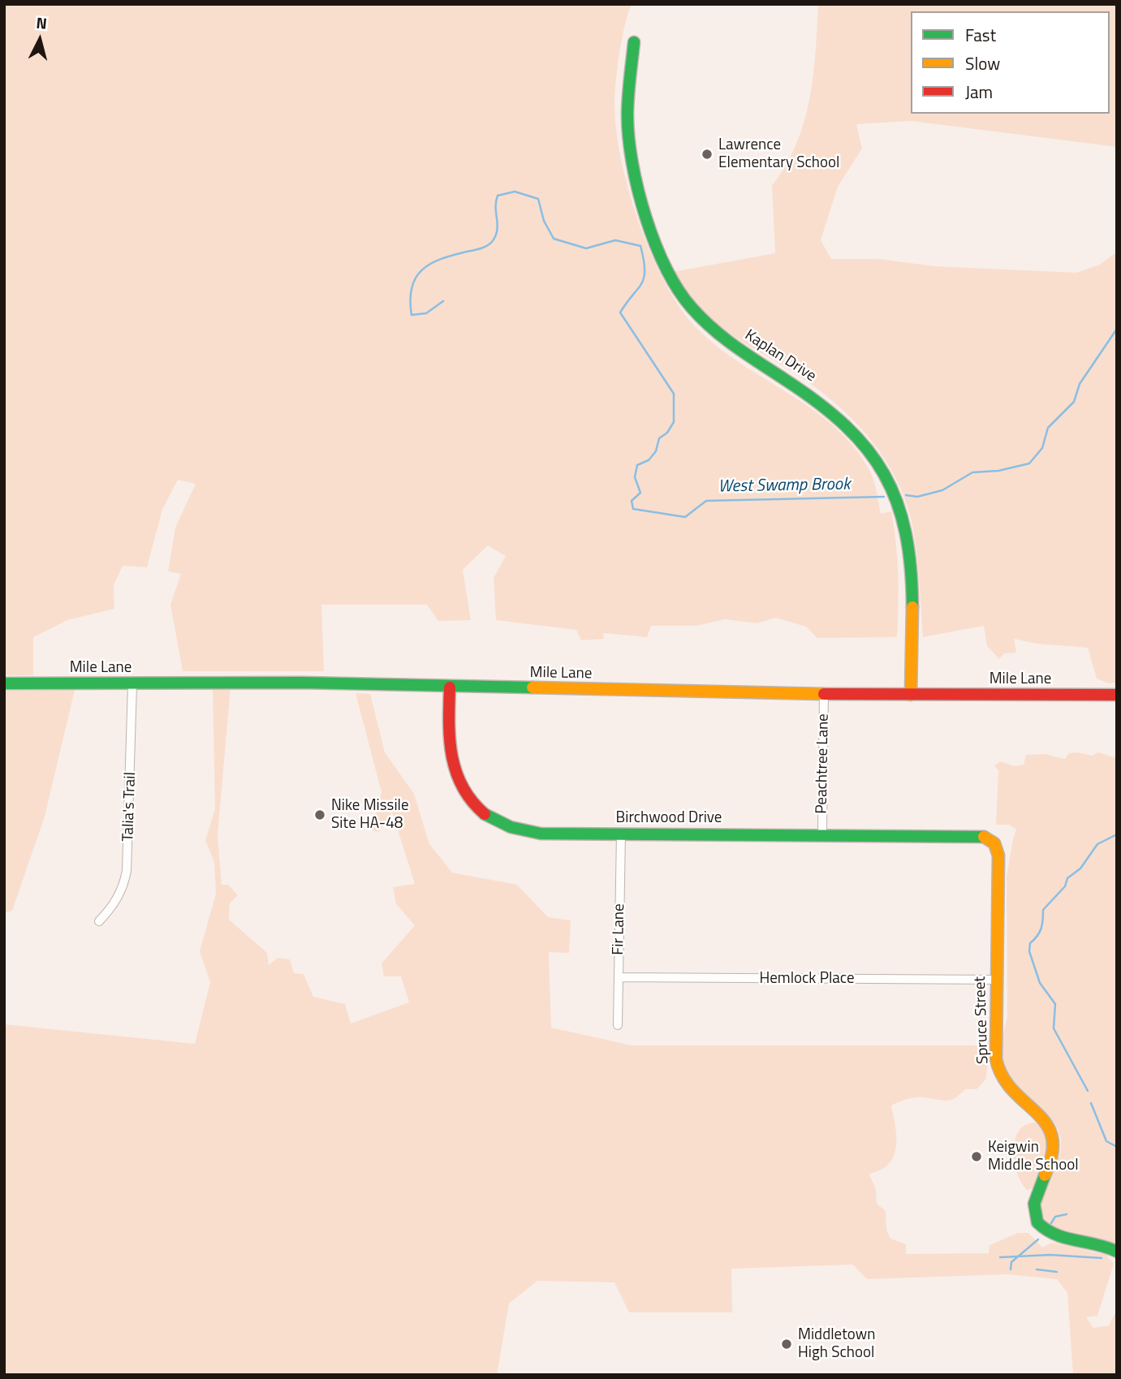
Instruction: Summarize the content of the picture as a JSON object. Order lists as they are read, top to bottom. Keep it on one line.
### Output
{"streets":{"street":["Kaplan Drive","Mile Lane","Peachtree Lane","Talia's Trail","Birchwood Drive","Fir Lane","Hemlock Place","Spruce Street"]},"crossings":[["Kaplan Drive","Mile Lane"],["Mile Lane","Peachtree Lane"],["Mile Lane","Talia's Trail"],["Mile Lane","Birchwood Drive"],["Peachtree Lane","Birchwood Drive"],["Birchwood Drive","Fir Lane"],["Birchwood Drive","Spruce Street"],["Fir Lane","Hemlock Place"],["Hemlock Place","Spruce Street"]],"water":["West Swamp Brook"],"places":["Lawrence Elementary School","Nike Missile Site HA-48","Keigwin Middle School","Middletown High School"],"legend":["Fast","Slow","Jam"],"north":"top"}
